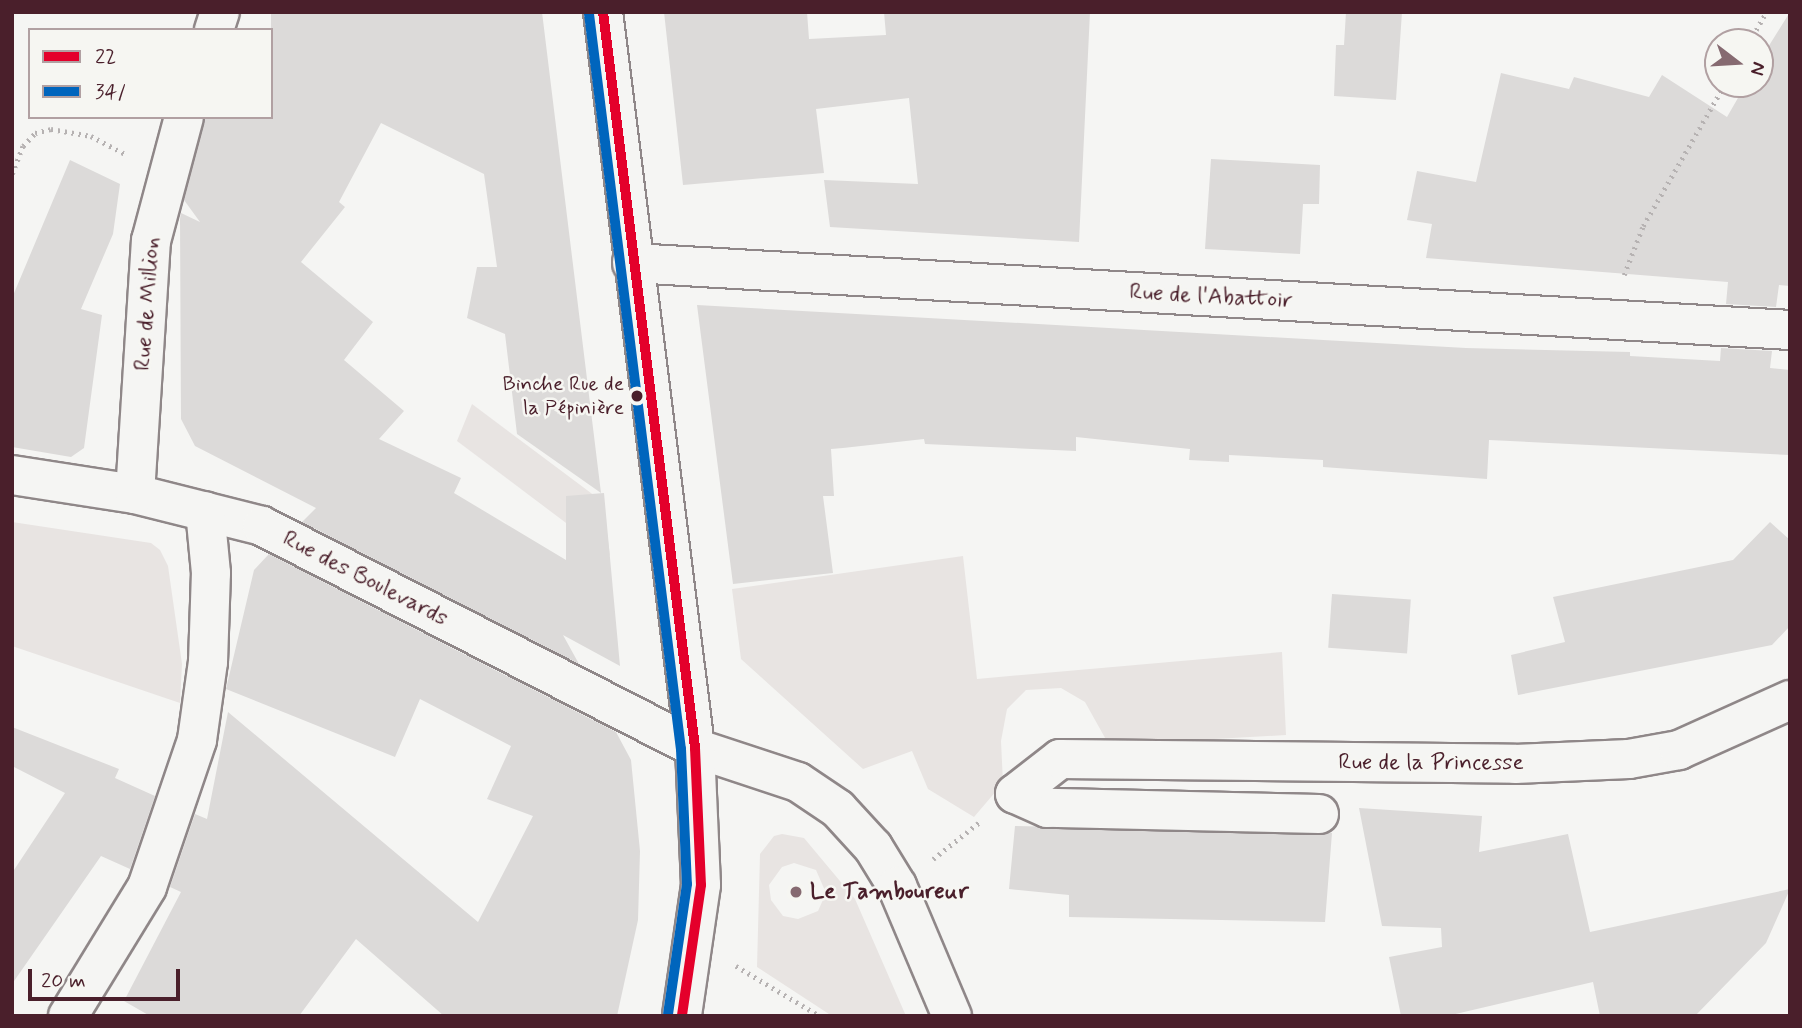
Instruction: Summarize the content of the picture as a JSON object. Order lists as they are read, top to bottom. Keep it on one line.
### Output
{"streets":{"street":["Rue de l'Abattoir","Rue de Million","Rue des Boulevards","Rue de la Princesse"]},"crossings":[["Rue de Million","Rue des Boulevards"]],"places":["Binche Rue de la Pépinière","Le Tamboureur"],"lines":["transit line 22","transit line 34/"],"legend":["22","34/"],"scale_bar":"20 m","north":"right"}
